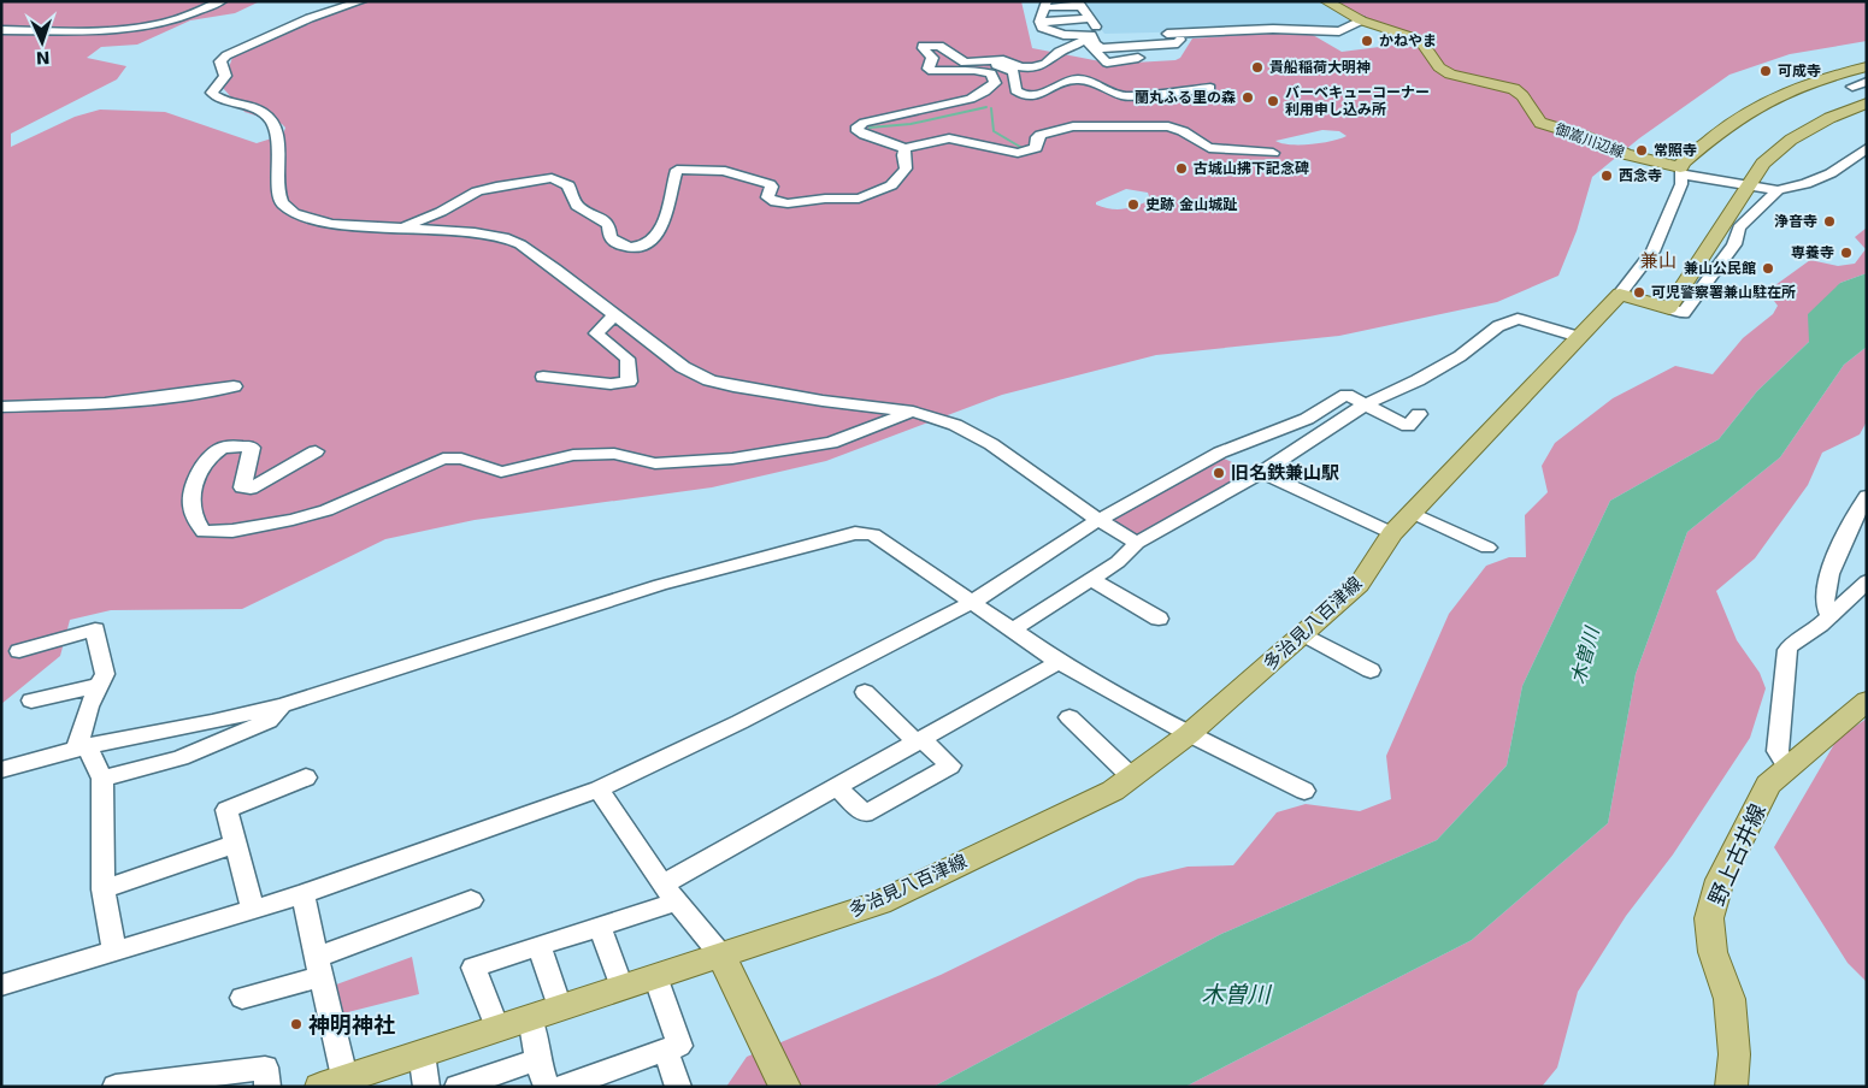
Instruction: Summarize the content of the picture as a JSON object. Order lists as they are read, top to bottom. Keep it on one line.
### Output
{"streets":{"main road":["御嵩川辺線","多治見八百津線","野上古井線"]},"districts":["兼山"],"water":["木曽川"],"places":["かねやま","貴船稲荷大明神","可成寺","蘭丸ふる里の森","バーベキューコーナー 利用申し込み所","常照寺","古城山拂下記念碑","西念寺","史跡 金山城趾","浄音寺","専養寺","兼山公民館","可児警察署兼山駐在所","旧名鉄兼山駅","神明神社"],"north":"bottom"}
